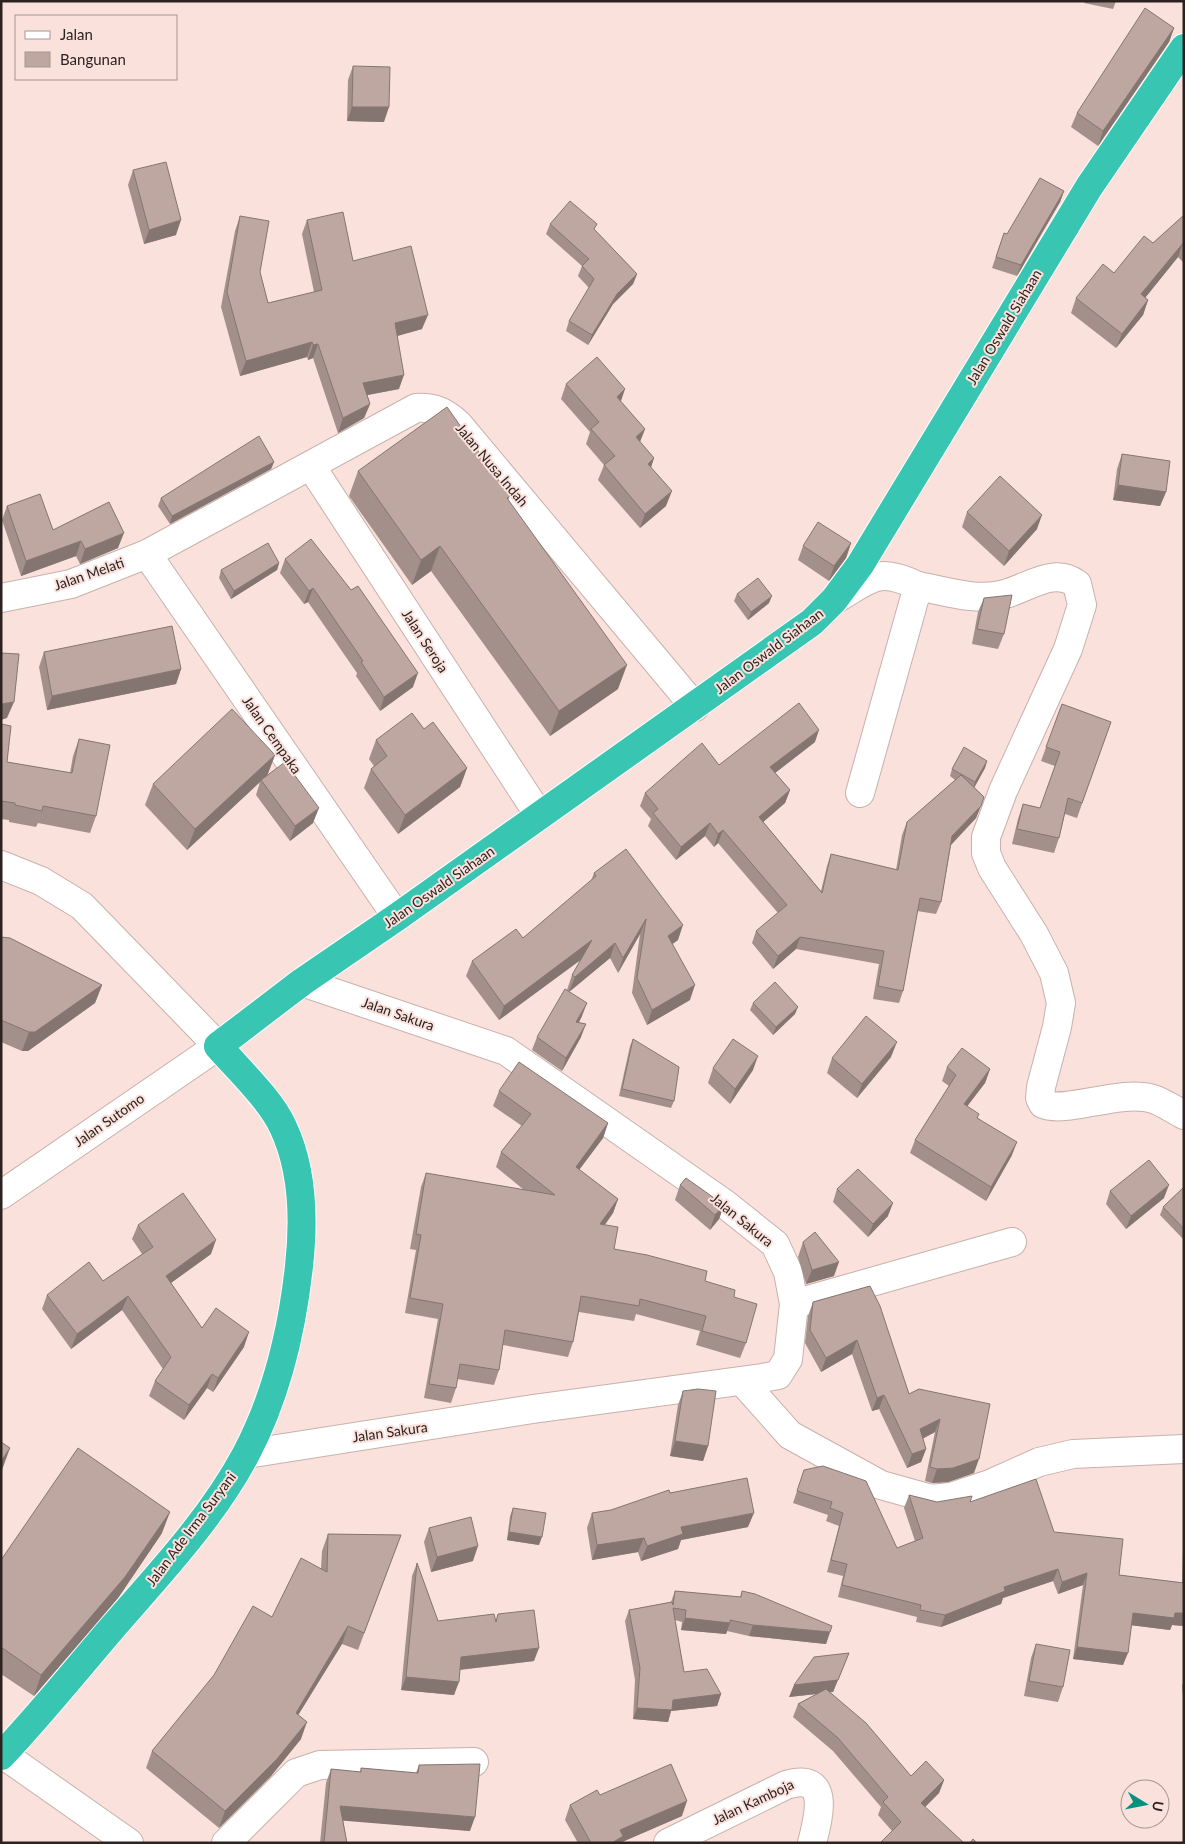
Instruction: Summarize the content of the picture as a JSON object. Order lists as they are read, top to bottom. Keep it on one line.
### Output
{"streets":{"highway":["Jalan Oswald Siahaan","Jalan Ade Irma Suryani"],"street":["Jalan Nusa Indah","Jalan Melati","Jalan Seroja","Jalan Cempaka","Jalan Sakura","Jalan Sutomo","Jalan Kamboja"]},"crossings":[["Jalan Oswald Siahaan","Jalan Nusa Indah"],["Jalan Oswald Siahaan","Jalan Seroja"],["Jalan Oswald Siahaan","Jalan Cempaka"],["Jalan Oswald Siahaan","Jalan Sakura"],["Jalan Oswald Siahaan","Jalan Sutomo"],["Jalan Oswald Siahaan","Jalan Ade Irma Suryani"],["Jalan Nusa Indah","Jalan Melati"],["Jalan Nusa Indah","Jalan Seroja"],["Jalan Nusa Indah","Jalan Cempaka"],["Jalan Melati","Jalan Cempaka"],["Jalan Sakura","Jalan Ade Irma Suryani"],["Jalan Sutomo","Jalan Ade Irma Suryani"]],"legend":["Jalan","Bangunan"],"north":"right"}
